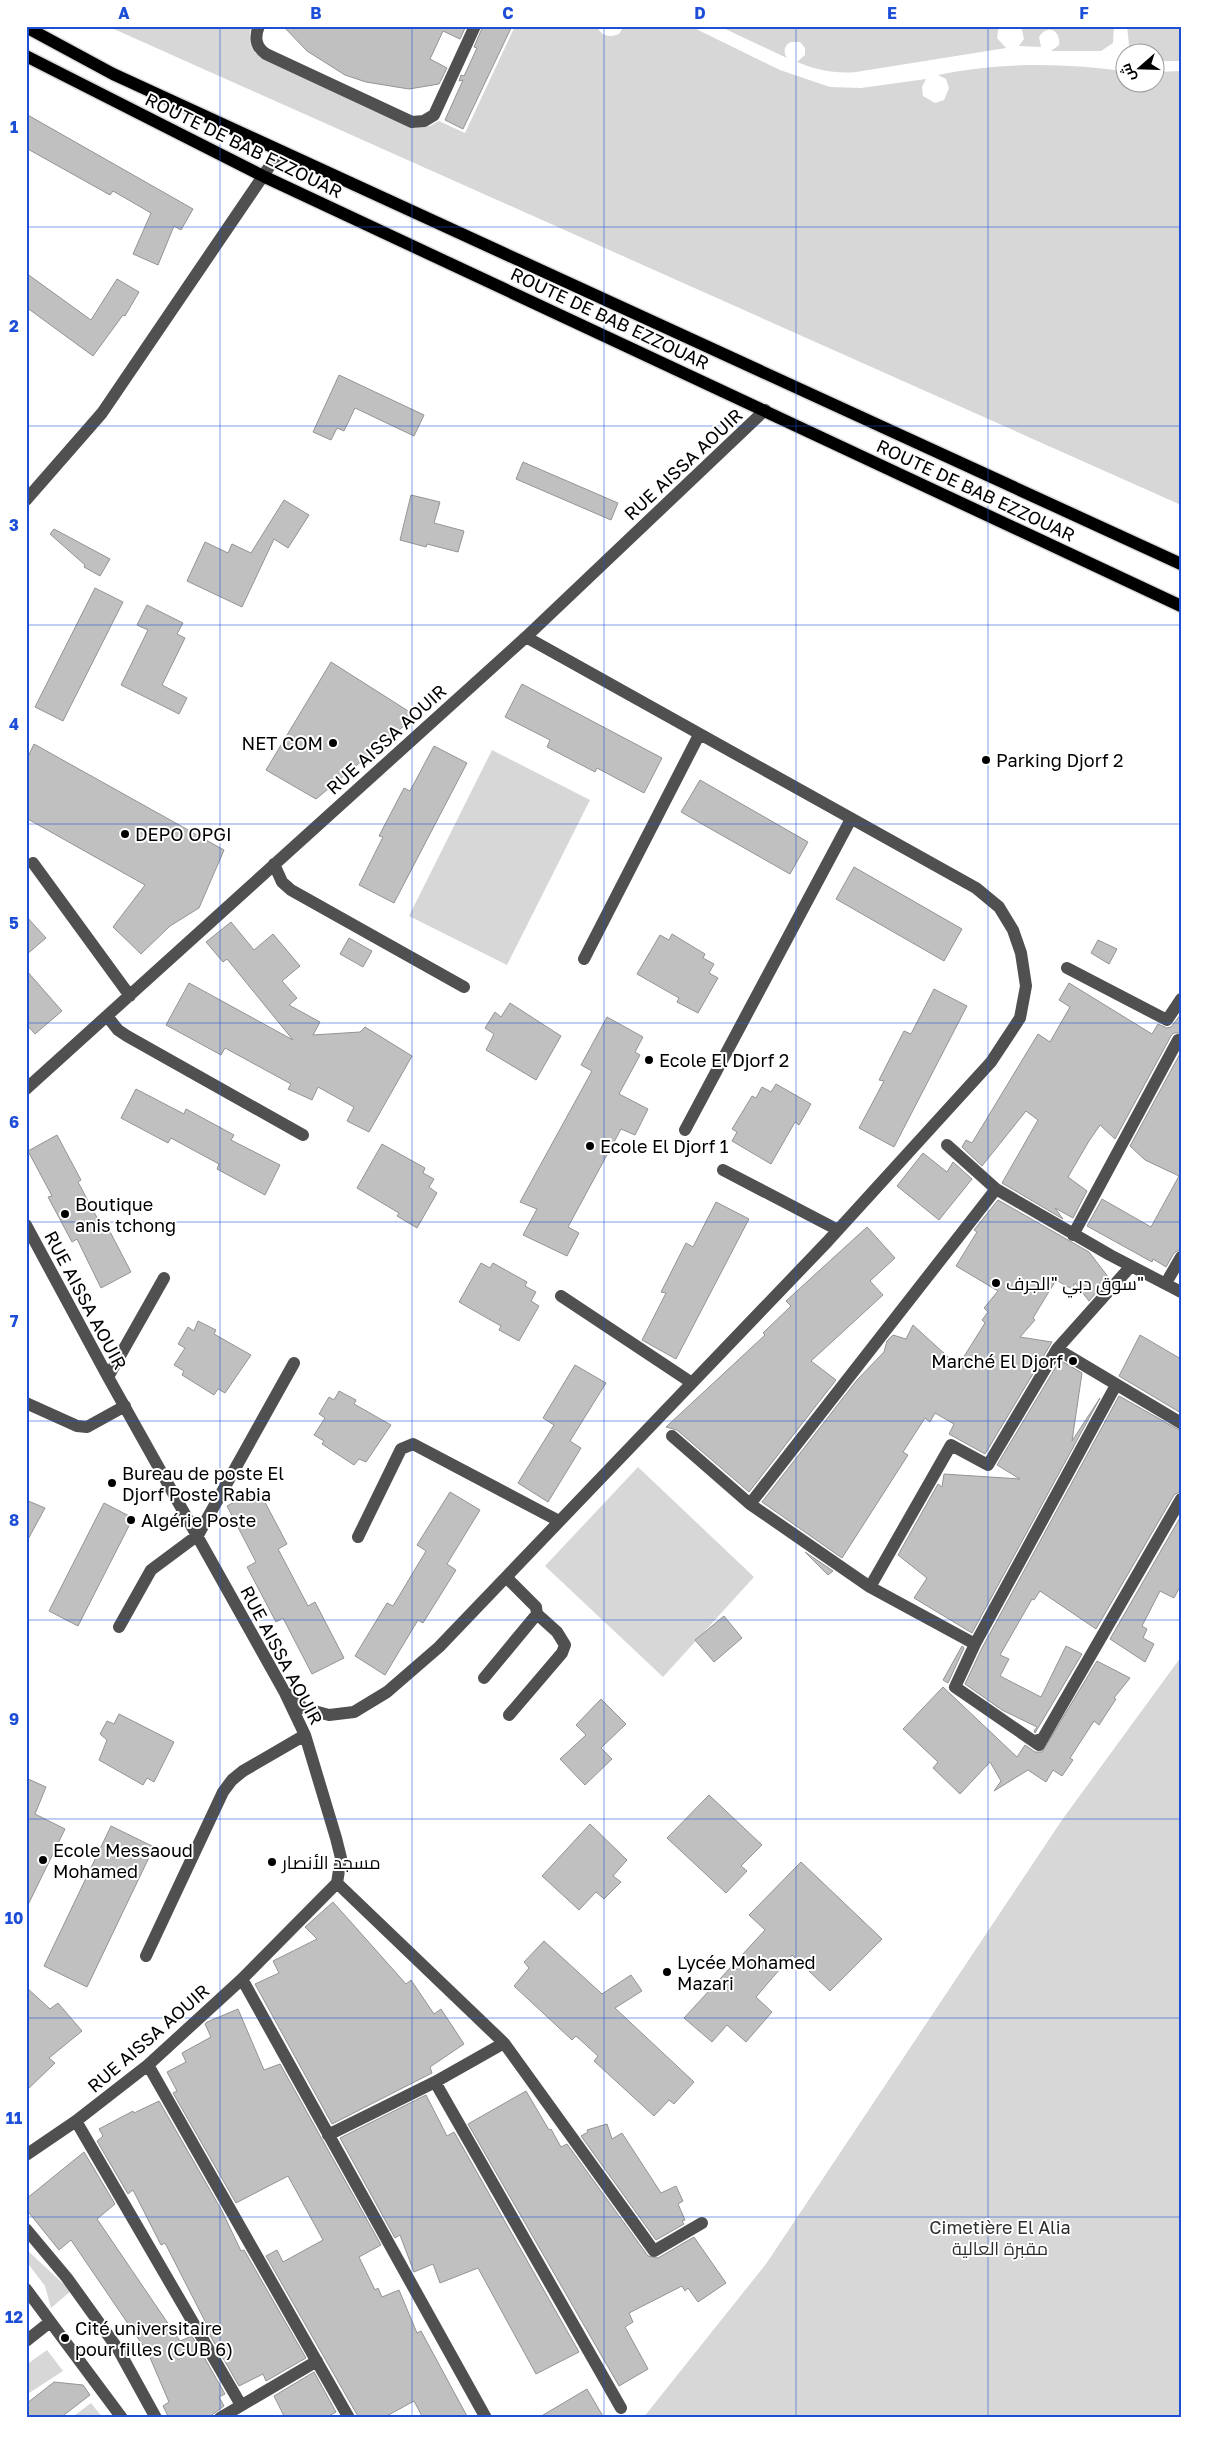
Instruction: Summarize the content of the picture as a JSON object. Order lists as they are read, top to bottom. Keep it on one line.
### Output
{"streets":{"main road":["ROUTE DE BAB EZZOUAR"],"street":["RUE AISSA AOUIR"]},"crossings":[["ROUTE DE BAB EZZOUAR","RUE AISSA AOUIR"]],"parks":["Cimetière El Alia مقبرة العالية"],"places":["NET COM","Parking Djorf 2","DEPO OPGI","Ecole El Djorf 2","Ecole El Djorf 1","Boutique anis tchong","سوق دبي \"الجرف\"","Marché El Djorf","Bureau de poste El Djorf Poste Rabia","Algérie Poste","Ecole Messaoud Mohamed","مسجد الأنصار","Lycée Mohamed Mazari","Cité universitaire pour filles (CUB 6)"],"north":"left","grid":{"columns":["A","B","C","D","E","F"],"rows":["1","2","3","4","5","6","7","8","9","10","11","12"]}}
